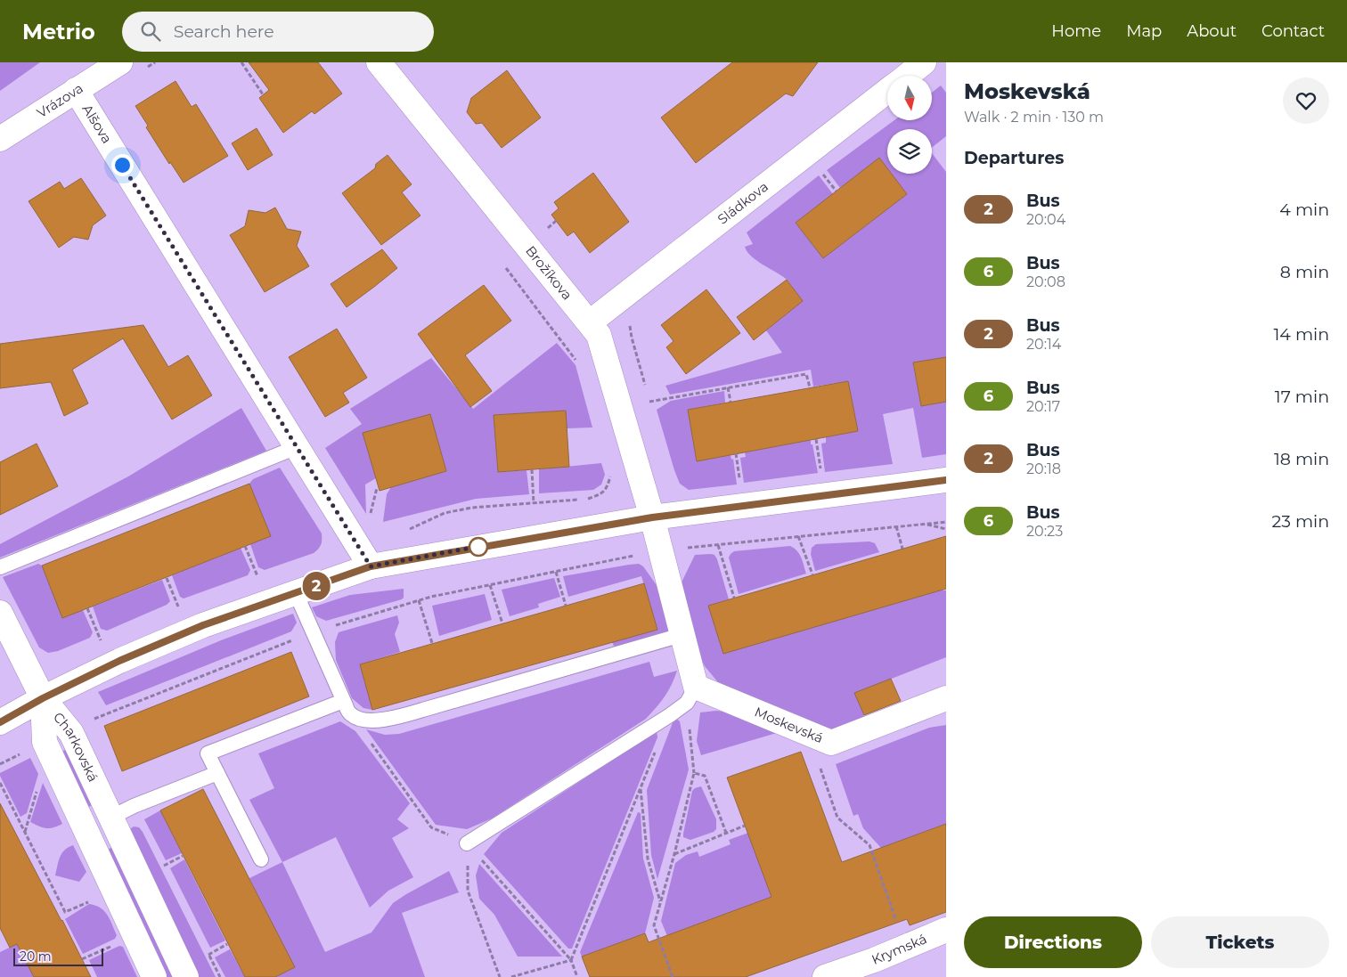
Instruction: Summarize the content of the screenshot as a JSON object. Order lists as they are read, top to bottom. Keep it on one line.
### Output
{"streets":{"street":["Vrázova","Alšova","Sládkova","Brožíkova","Moskevská","Charkovská","Krymská"]},"crossings":[["Vrázova","Alšova"],["Sládkova","Brožíkova"]],"lines":["bus line 2"],"scale_bar":"20 m","north":"bottom","page":{"header":"Metrio","search":"Search here","nav":["Home","Map","About","Contact"],"on_map":"2","heading":[["Moskevská","Walk · 2 min · 130 m"],"Departures"],"list":[{"mark":"2","name":"Bus","note":"20:04","value":"4 min"},{"mark":"6","name":"Bus","note":"20:08","value":"8 min"},{"mark":"2","name":"Bus","note":"20:14","value":"14 min"},{"mark":"6","name":"Bus","note":"20:17","value":"17 min"},{"mark":"2","name":"Bus","note":"20:18","value":"18 min"},{"mark":"6","name":"Bus","note":"20:23","value":"23 min"}],"buttons":["Directions","Tickets"],"scale":"20 m"}}
